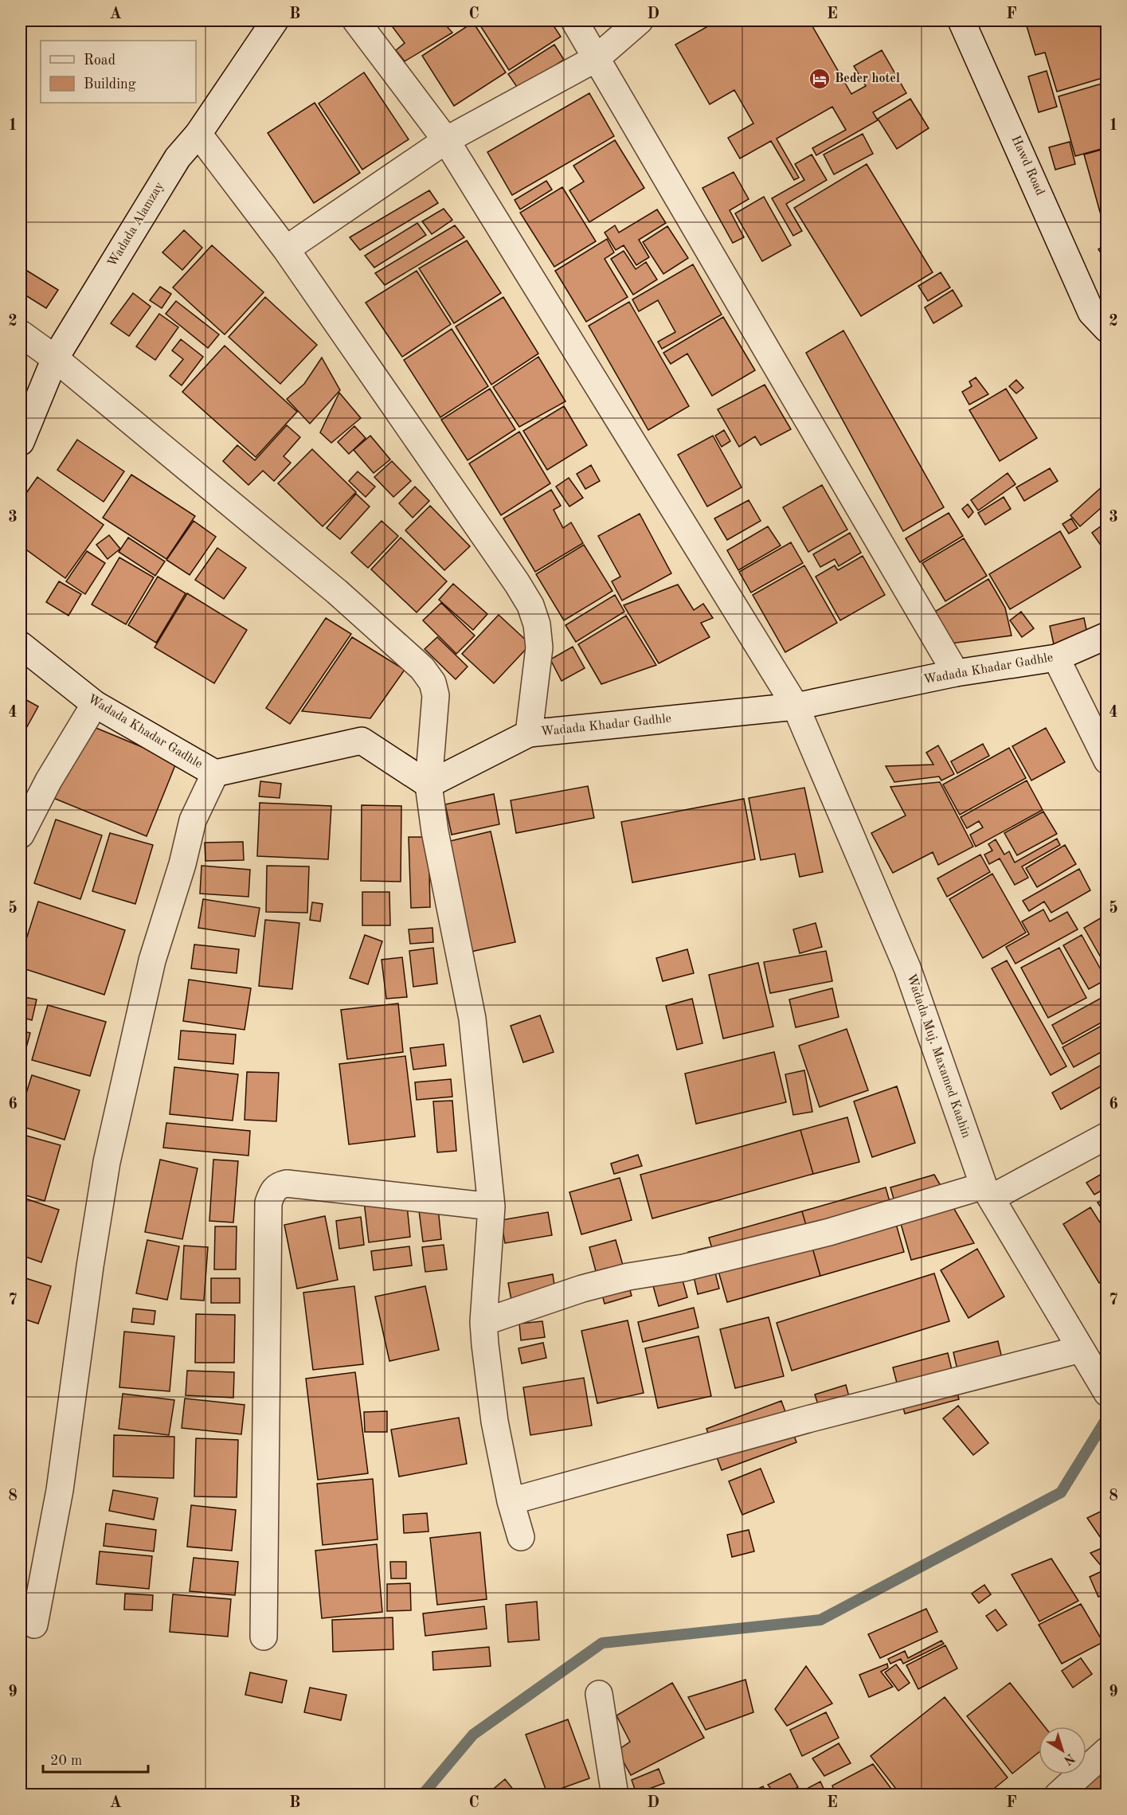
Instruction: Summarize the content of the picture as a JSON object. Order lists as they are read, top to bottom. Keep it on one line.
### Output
{"streets":{"street":["Hawd Road","Wadada Alamzay","Wadada Khadar Gadhle","Wadada Muj. Maxamed Kaahin"]},"crossings":[["Wadada Khadar Gadhle","Wadada Muj. Maxamed Kaahin"]],"places":{"hotel":["Beder hotel"]},"legend":["Road","Building"],"scale_bar":"20 m","north":"bottom right","grid":{"columns":["A","B","C","D","E","F"],"rows":["1","2","3","4","5","6","7","8","9"]}}
